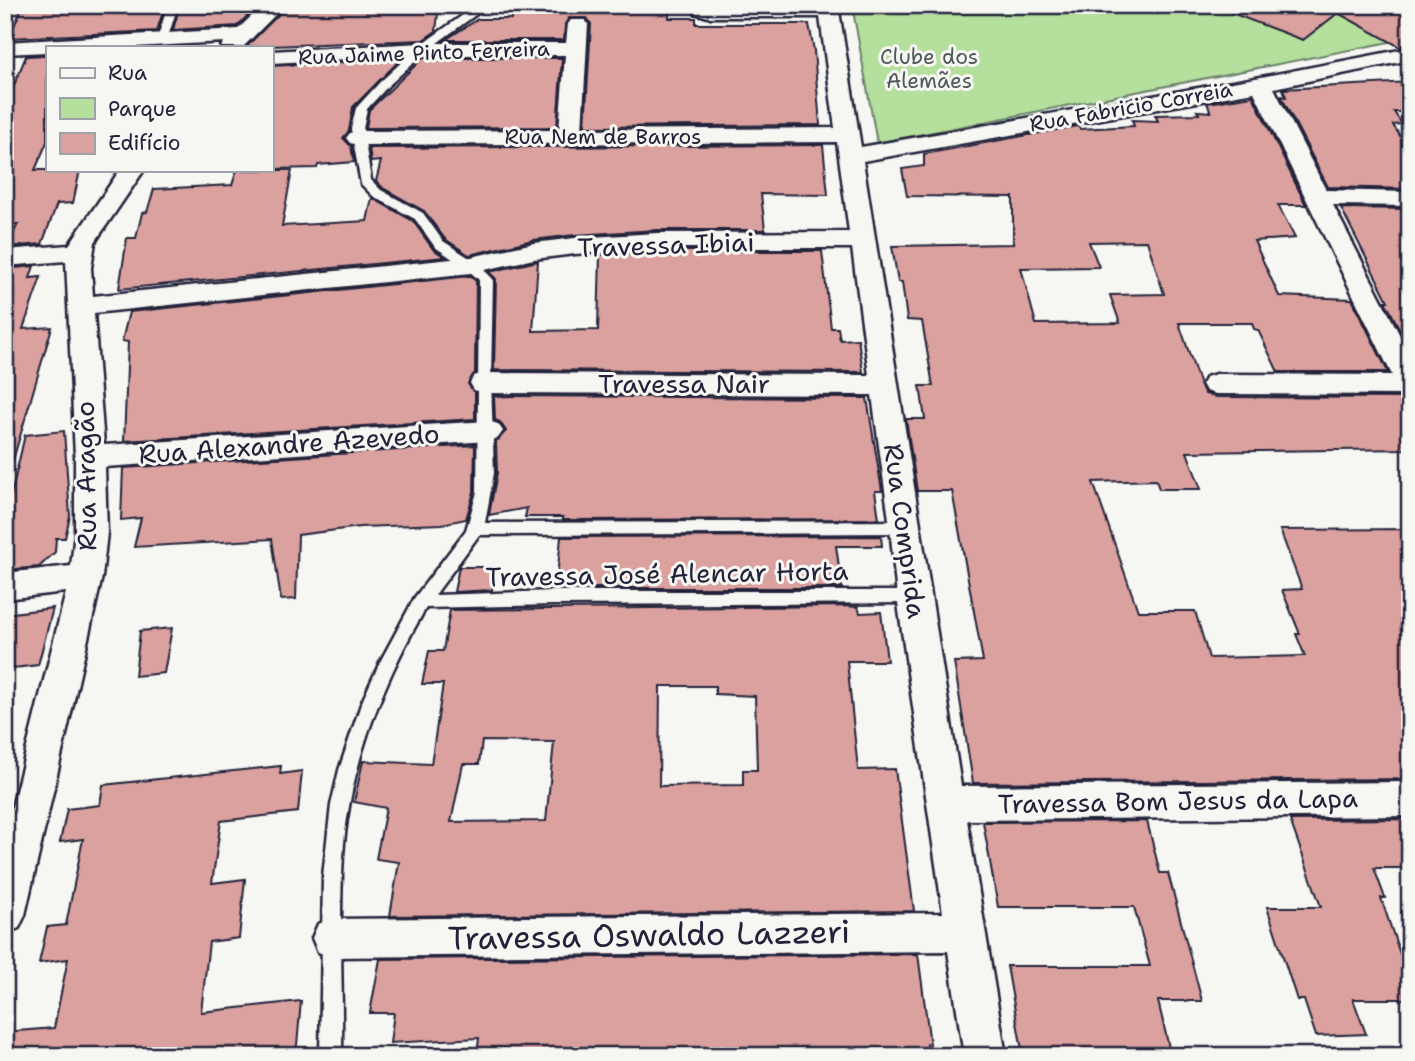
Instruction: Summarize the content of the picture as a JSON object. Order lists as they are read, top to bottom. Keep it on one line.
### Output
{"streets":{"street":["Rua Jaime Pinto Ferreira","Rua Fabricio Correia","Rua Nem de Barros","Travessa Ibiai","Travessa Nair","Rua Alexandre Azevedo","Rua Aragão","Rua Comprida","Travessa Bom Jesus da Lapa","Travessa Oswaldo Lazzeri"],"lane":["Travessa José Alencar Horta"]},"crossings":[["Rua Fabricio Correia","Rua Nem de Barros"],["Rua Fabricio Correia","Rua Comprida"],["Rua Nem de Barros","Rua Comprida"],["Travessa Ibiai","Rua Aragão"],["Travessa Ibiai","Rua Comprida"],["Travessa Nair","Rua Comprida"],["Rua Alexandre Azevedo","Rua Aragão"],["Rua Comprida","Travessa José Alencar Horta"],["Rua Comprida","Travessa Bom Jesus da Lapa"],["Rua Comprida","Travessa Oswaldo Lazzeri"]],"parks":["Clube dos Alemães"],"legend":["Rua","Parque","Edifício"]}
